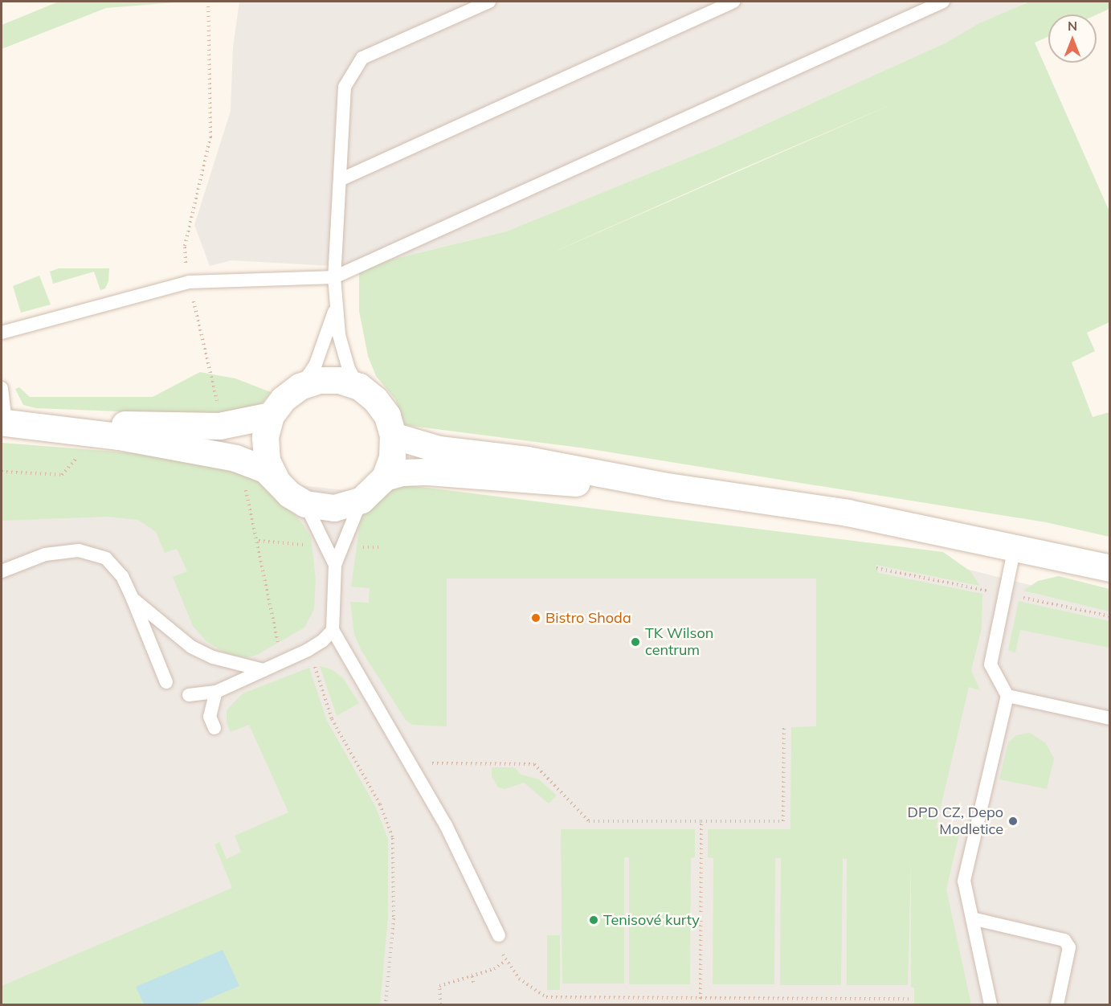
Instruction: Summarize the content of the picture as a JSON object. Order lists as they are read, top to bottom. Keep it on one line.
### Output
{"places":["Bistro Shoda","TK Wilson centrum","DPD CZ, Depo Modletice","Tenisové kurty"],"north":"top"}
